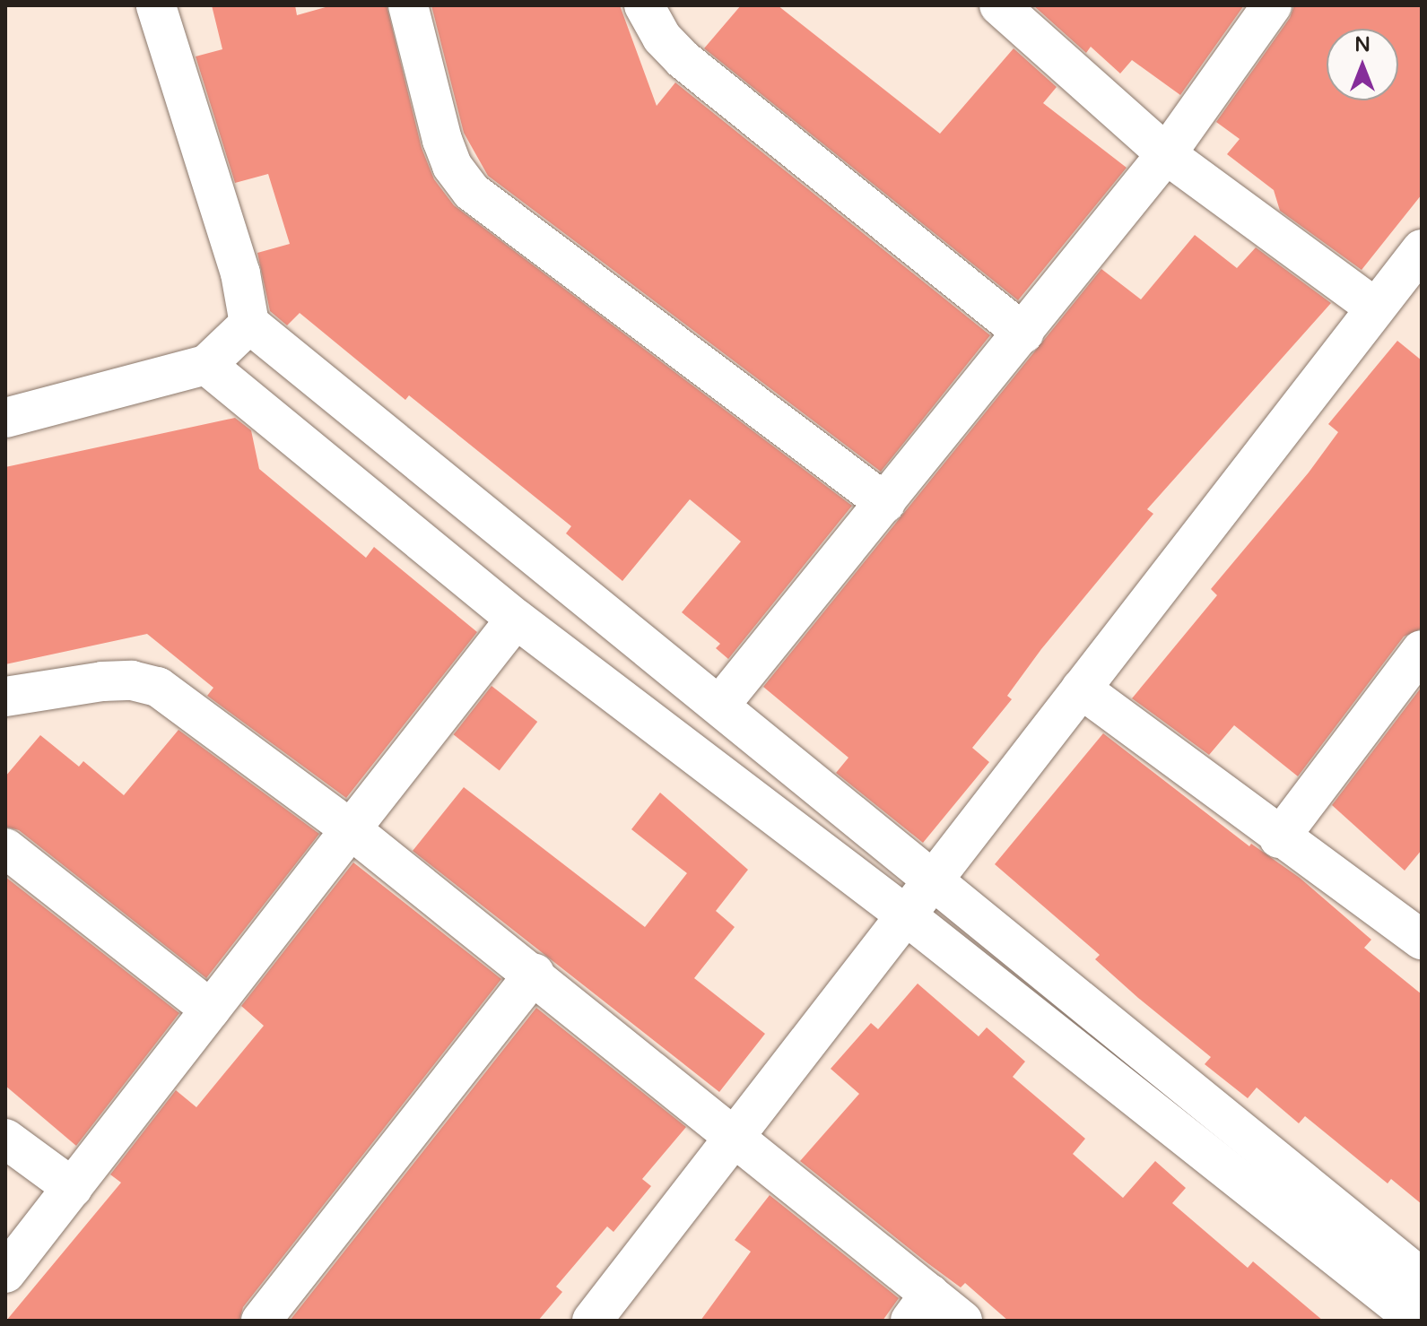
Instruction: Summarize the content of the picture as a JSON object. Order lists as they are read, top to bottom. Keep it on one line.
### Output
{"north":"top"}
